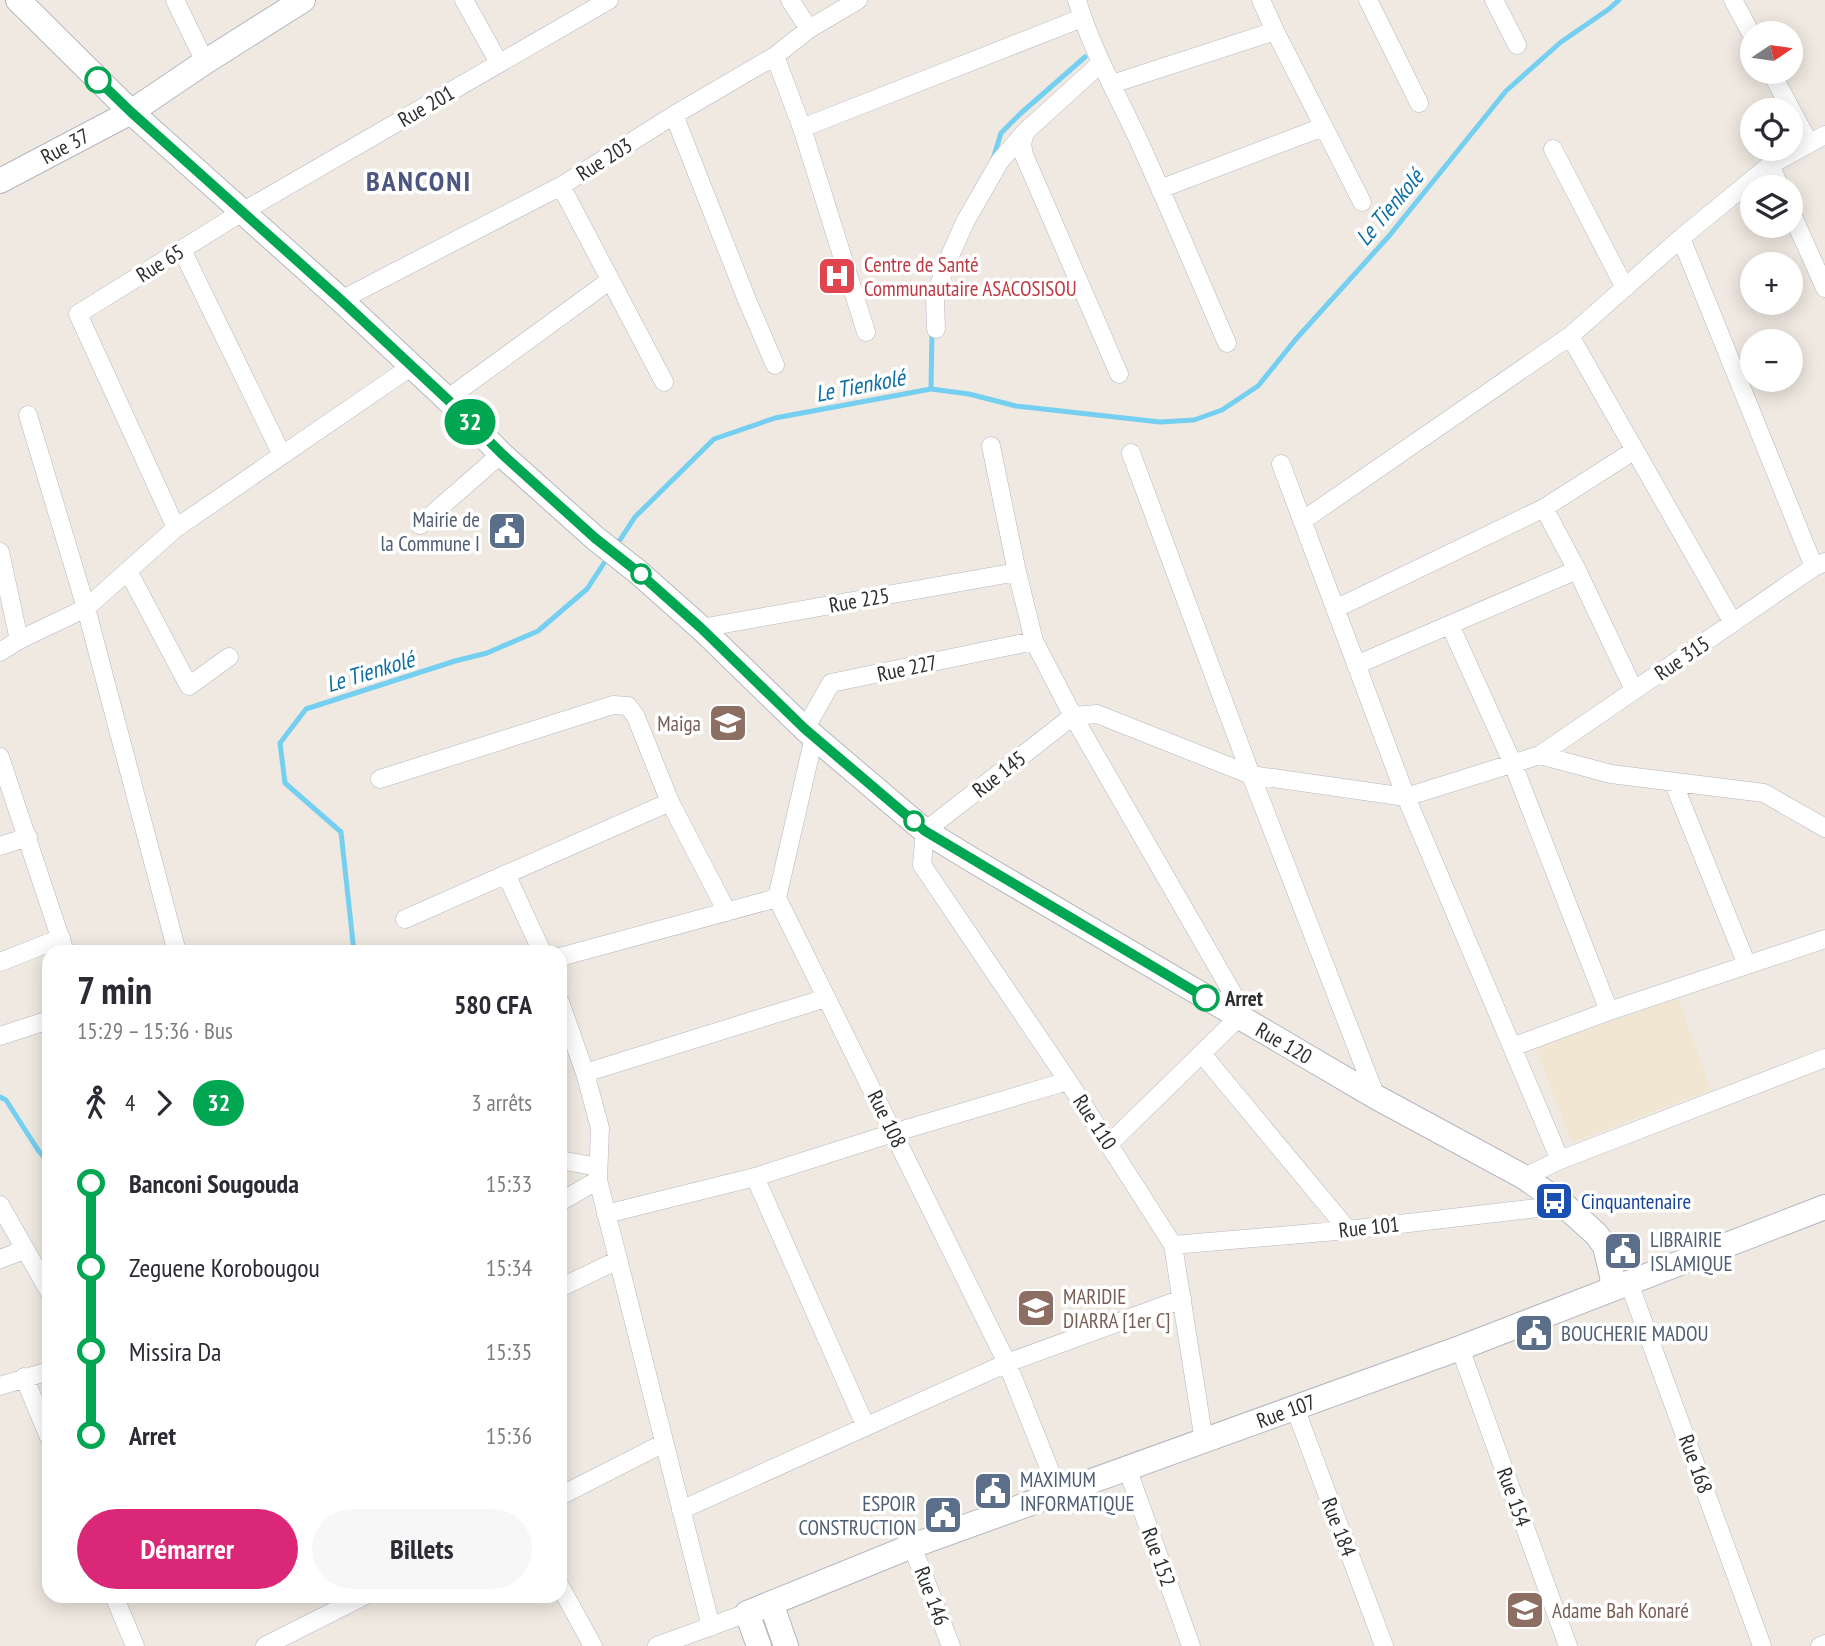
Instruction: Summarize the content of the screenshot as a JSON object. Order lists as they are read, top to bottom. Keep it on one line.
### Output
{"streets":{"main road":["Rue 37","Rue 120","Rue 107"],"street":["Rue 201","Rue 203","Rue 65","Rue 225","Rue 315","Rue 227","Rue 145","Rue 108","Rue 110","Rue 101","Rue 168","Rue 154","Rue 184","Rue 152","Rue 146"]},"crossings":[["Rue 201","Rue 65"],["Rue 201","Rue 120"],["Rue 37","Rue 120"],["Rue 203","Rue 120"],["Rue 65","Rue 120"],["Rue 225","Rue 120"],["Rue 227","Rue 120"],["Rue 145","Rue 120"],["Rue 145","Rue 110"],["Rue 120","Rue 110"],["Rue 120","Rue 101"],["Rue 120","Rue 107"],["Rue 120","Rue 168"],["Rue 108","Rue 107"],["Rue 110","Rue 101"],["Rue 110","Rue 107"],["Rue 107","Rue 168"],["Rue 107","Rue 154"],["Rue 107","Rue 184"],["Rue 107","Rue 152"],["Rue 107","Rue 146"]],"districts":["BANCONI"],"water":["Le Tienkolé"],"places":{"hospital":["Centre de Santé Communautaire ASACOSISOU"],"public building":["Mairie de la Commune I","LIBRAIRIE ISLAMIQUE","BOUCHERIE MADOU","MAXIMUM INFORMATIQUE","ESPOIR CONSTRUCTION"],"school or university":["Maiga","MARIDIE DIARRA [1er C]","Adame Bah Konaré"],"other":["Arret"],"bus stop":["Cinquantenaire"]},"lines":["bus line 32"],"north":"right","page":{"on_map":"32","map_buttons":["+","−"],"heading":["7 min","15:29 – 15:36 · Bus","580 CFA"],"legs":["4","32","3 arrêts"],"list":[{"name":"Banconi Sougouda","value":"15:33"},{"name":"Zeguene Korobougou","value":"15:34"},{"name":"Missira Da","value":"15:35"},{"name":"Arret","value":"15:36"}],"buttons":["Démarrer","Billets"]}}
